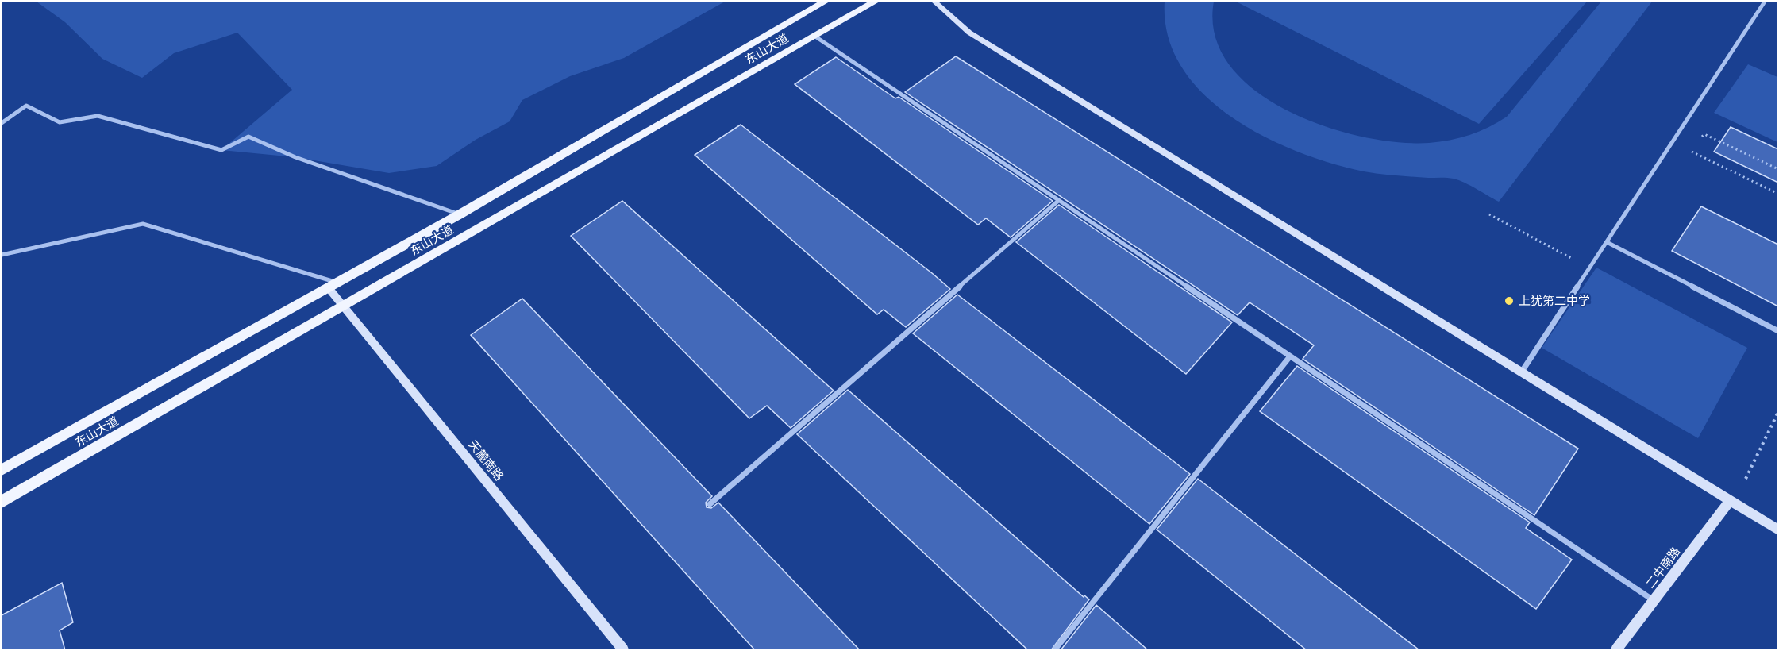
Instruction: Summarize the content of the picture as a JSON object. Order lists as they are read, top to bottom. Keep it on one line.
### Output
{"streets":{"main road":["东山大道"],"street":["天麓南路","二中南路"]},"crossings":[["东山大道","天麓南路"]],"places":["上犹第二中学"]}
